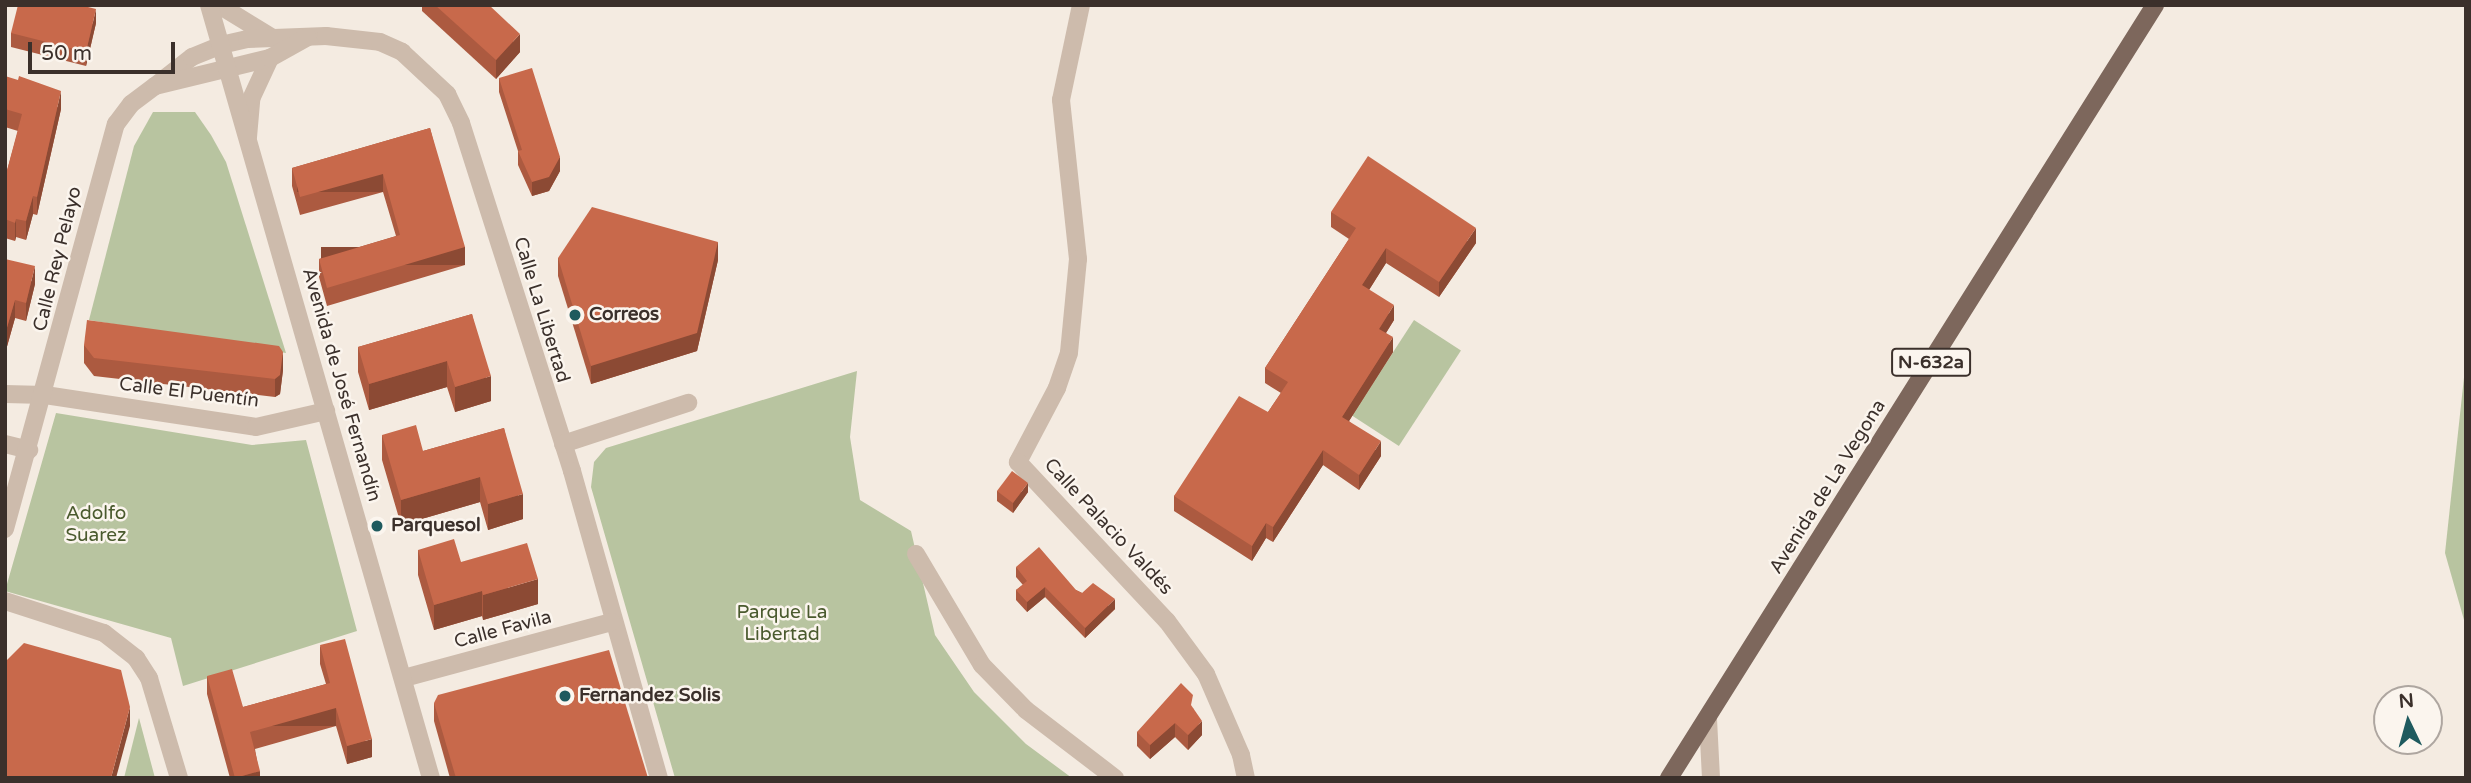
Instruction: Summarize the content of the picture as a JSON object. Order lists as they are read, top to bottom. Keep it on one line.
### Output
{"streets":{"main road":["N-632a","Avenida de La Vegona"],"street":["Calle Rey Pelayo","Calle La Libertad","Avenida de José Fernandín","Calle El Puentín","Calle Palacio Valdés","Calle Favila"]},"crossings":[["Calle Rey Pelayo","Calle La Libertad"],["Calle Rey Pelayo","Avenida de José Fernandín"],["Calle Rey Pelayo","Calle El Puentín"],["Calle La Libertad","Avenida de José Fernandín"],["Calle La Libertad","Calle Favila"],["Avenida de José Fernandín","Calle El Puentín"],["Avenida de José Fernandín","Calle Favila"]],"parks":["Adolfo Suarez","Parque La Libertad"],"places":["Correos","Parquesol","Fernandez Solis"],"scale_bar":"50 m","north":"top"}
